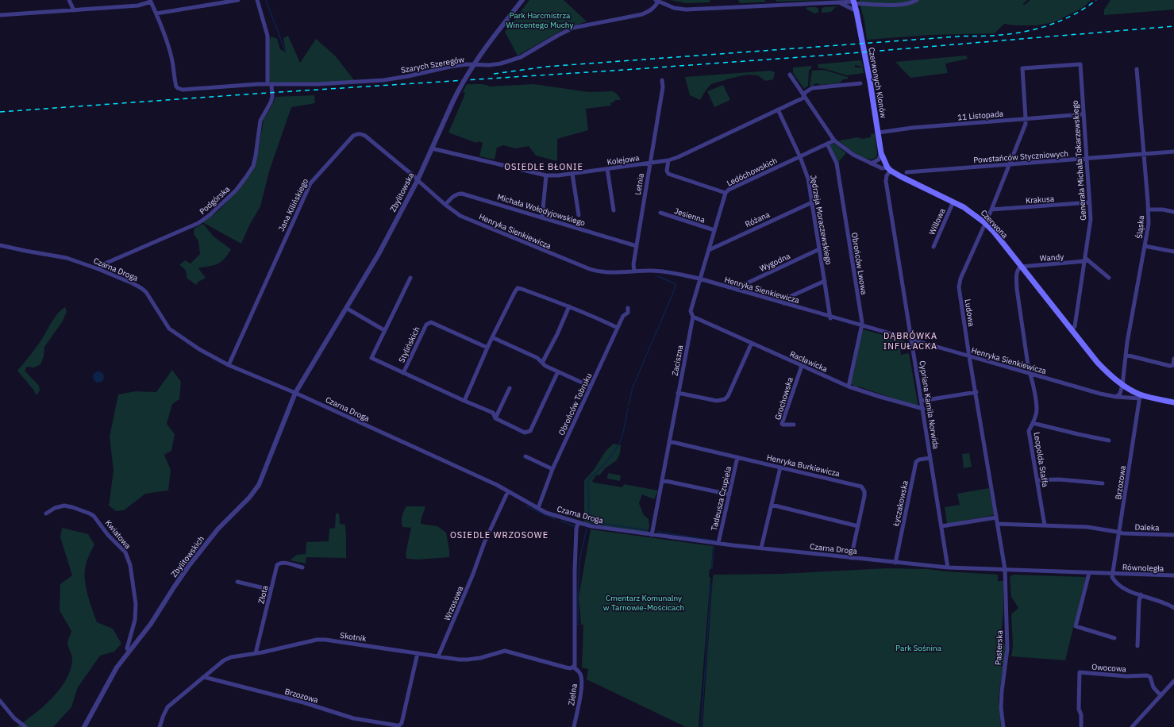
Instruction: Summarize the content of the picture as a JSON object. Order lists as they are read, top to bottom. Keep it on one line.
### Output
{"streets":{"main road":["Czerwonych Klonów","Czerwona"],"street":["Szarych Szeregów","11 Listopada","Powstańców Styczniowych","Kolejowa","Generała Michała Tokarzewskiego","Ledóchowskich","Letnia","Zbylitowska","Krakusa","Podgórska","Jana Kilińskiego","Michała Wołodyjowskiego","Jesienna","Różana","Jędrzeja Moraczewskiego","Willowa","Śląska","Henryka Sienkiewicza","Wandy","Wygodna","Obrońców Lwowa","Czarna Droga","Ludowa","Stylińskich","Zaciszna","Racławicka","Grochowska","Obrońców Tobruku","Cypriana Kamila Norwida","Leopolda Staffa","Henryka Burkiewicza","Brzozowa","Tadeusza Czupiela","Łyczakowska","Daleka","Kwiatowa","Zbylitowskich","Równoległa","Złota","Wrzosowa","Skotnik","Pasterska","Owocowa","Zielna"]},"crossings":[["Szarych Szeregów","Podgórska"],["Czerwonych Klonów","11 Listopada"],["Czerwonych Klonów","Czerwona"],["Czerwonych Klonów","Cypriana Kamila Norwida"],["11 Listopada","Generała Michała Tokarzewskiego"],["11 Listopada","Ludowa"],["Powstańców Styczniowych","Generała Michała Tokarzewskiego"],["Powstańców Styczniowych","Śląska"],["Powstańców Styczniowych","Ludowa"],["Kolejowa","Ledóchowskich"],["Kolejowa","Letnia"],["Kolejowa","Zbylitowska"],["Kolejowa","Jędrzeja Moraczewskiego"],["Kolejowa","Czerwona"],["Generała Michała Tokarzewskiego","Krakusa"],["Generała Michała Tokarzewskiego","Czerwona"],["Generała Michała Tokarzewskiego","Wandy"],["Generała Michała Tokarzewskiego","Ludowa"],["Ledóchowskich","Jędrzeja Moraczewskiego"],["Ledóchowskich","Czerwona"],["Ledóchowskich","Obrońców Lwowa"],["Ledóchowskich","Zaciszna"],["Letnia","Michała Wołodyjowskiego"],["Letnia","Henryka Sienkiewicza"],["Zbylitowska","Jana Kilińskiego"],["Zbylitowska","Henryka Sienkiewicza"],["Zbylitowska","Czarna Droga"],["Zbylitowska","Zbylitowskich"],["Krakusa","Ludowa"],["Podgórska","Czarna Droga"],["Jana Kilińskiego","Henryka Sienkiewicza"],["Jana Kilińskiego","Czarna Droga"],["Michała Wołodyjowskiego","Henryka Sienkiewicza"],["Jesienna","Zaciszna"],["Różana","Jędrzeja Moraczewskiego"],["Różana","Zaciszna"],["Jędrzeja Moraczewskiego","Henryka Sienkiewicza"],["Jędrzeja Moraczewskiego","Wygodna"],["Willowa","Czerwona"],["Czerwona","Śląska"],["Czerwona","Henryka Sienkiewicza"],["Czerwona","Wandy"],["Czerwona","Ludowa"],["Czerwona","Cypriana Kamila Norwida"],["Czerwona","Leopolda Staffa"],["Czerwona","Brzozowa"],["Henryka Sienkiewicza","Wygodna"],["Henryka Sienkiewicza","Obrońców Lwowa"],["Henryka Sienkiewicza","Ludowa"],["Henryka Sienkiewicza","Zaciszna"],["Henryka Sienkiewicza","Cypriana Kamila Norwida"],["Henryka Sienkiewicza","Leopolda Staffa"],["Henryka Sienkiewicza","Brzozowa"],["Wandy","Leopolda Staffa"],["Obrońców Lwowa","Racławicka"],["Czarna Droga","Ludowa"],["Czarna Droga","Zaciszna"],["Czarna Droga","Obrońców Tobruku"],["Czarna Droga","Cypriana Kamila Norwida"],["Czarna Droga","Henryka Burkiewicza"],["Czarna Droga","Brzozowa"],["Czarna Droga","Tadeusza Czupiela"],["Czarna Droga","Łyczakowska"],["Czarna Droga","Zbylitowskich"],["Czarna Droga","Równoległa"],["Czarna Droga","Wrzosowa"],["Czarna Droga","Pasterska"],["Ludowa","Daleka"],["Ludowa","Pasterska"],["Zaciszna","Racławicka"],["Zaciszna","Henryka Burkiewicza"],["Racławicka","Grochowska"],["Racławicka","Cypriana Kamila Norwida"],["Cypriana Kamila Norwida","Łyczakowska"],["Leopolda Staffa","Daleka"],["Henryka Burkiewicza","Tadeusza Czupiela"],["Brzozowa","Daleka"],["Brzozowa","Równoległa"],["Brzozowa","Skotnik"],["Kwiatowa","Zbylitowskich"],["Złota","Skotnik"],["Wrzosowa","Skotnik"],["Skotnik","Zielna"]],"districts":["OSIEDLE BŁONIE","DĄBRÓWKA INFUŁACKA","OSIEDLE WRZOSOWE"],"parks":["Park Harcmistrza Wincentego Muchy","Cmentarz Komunalny w Tarnowie-Mościcach","Park Sośnina"]}
